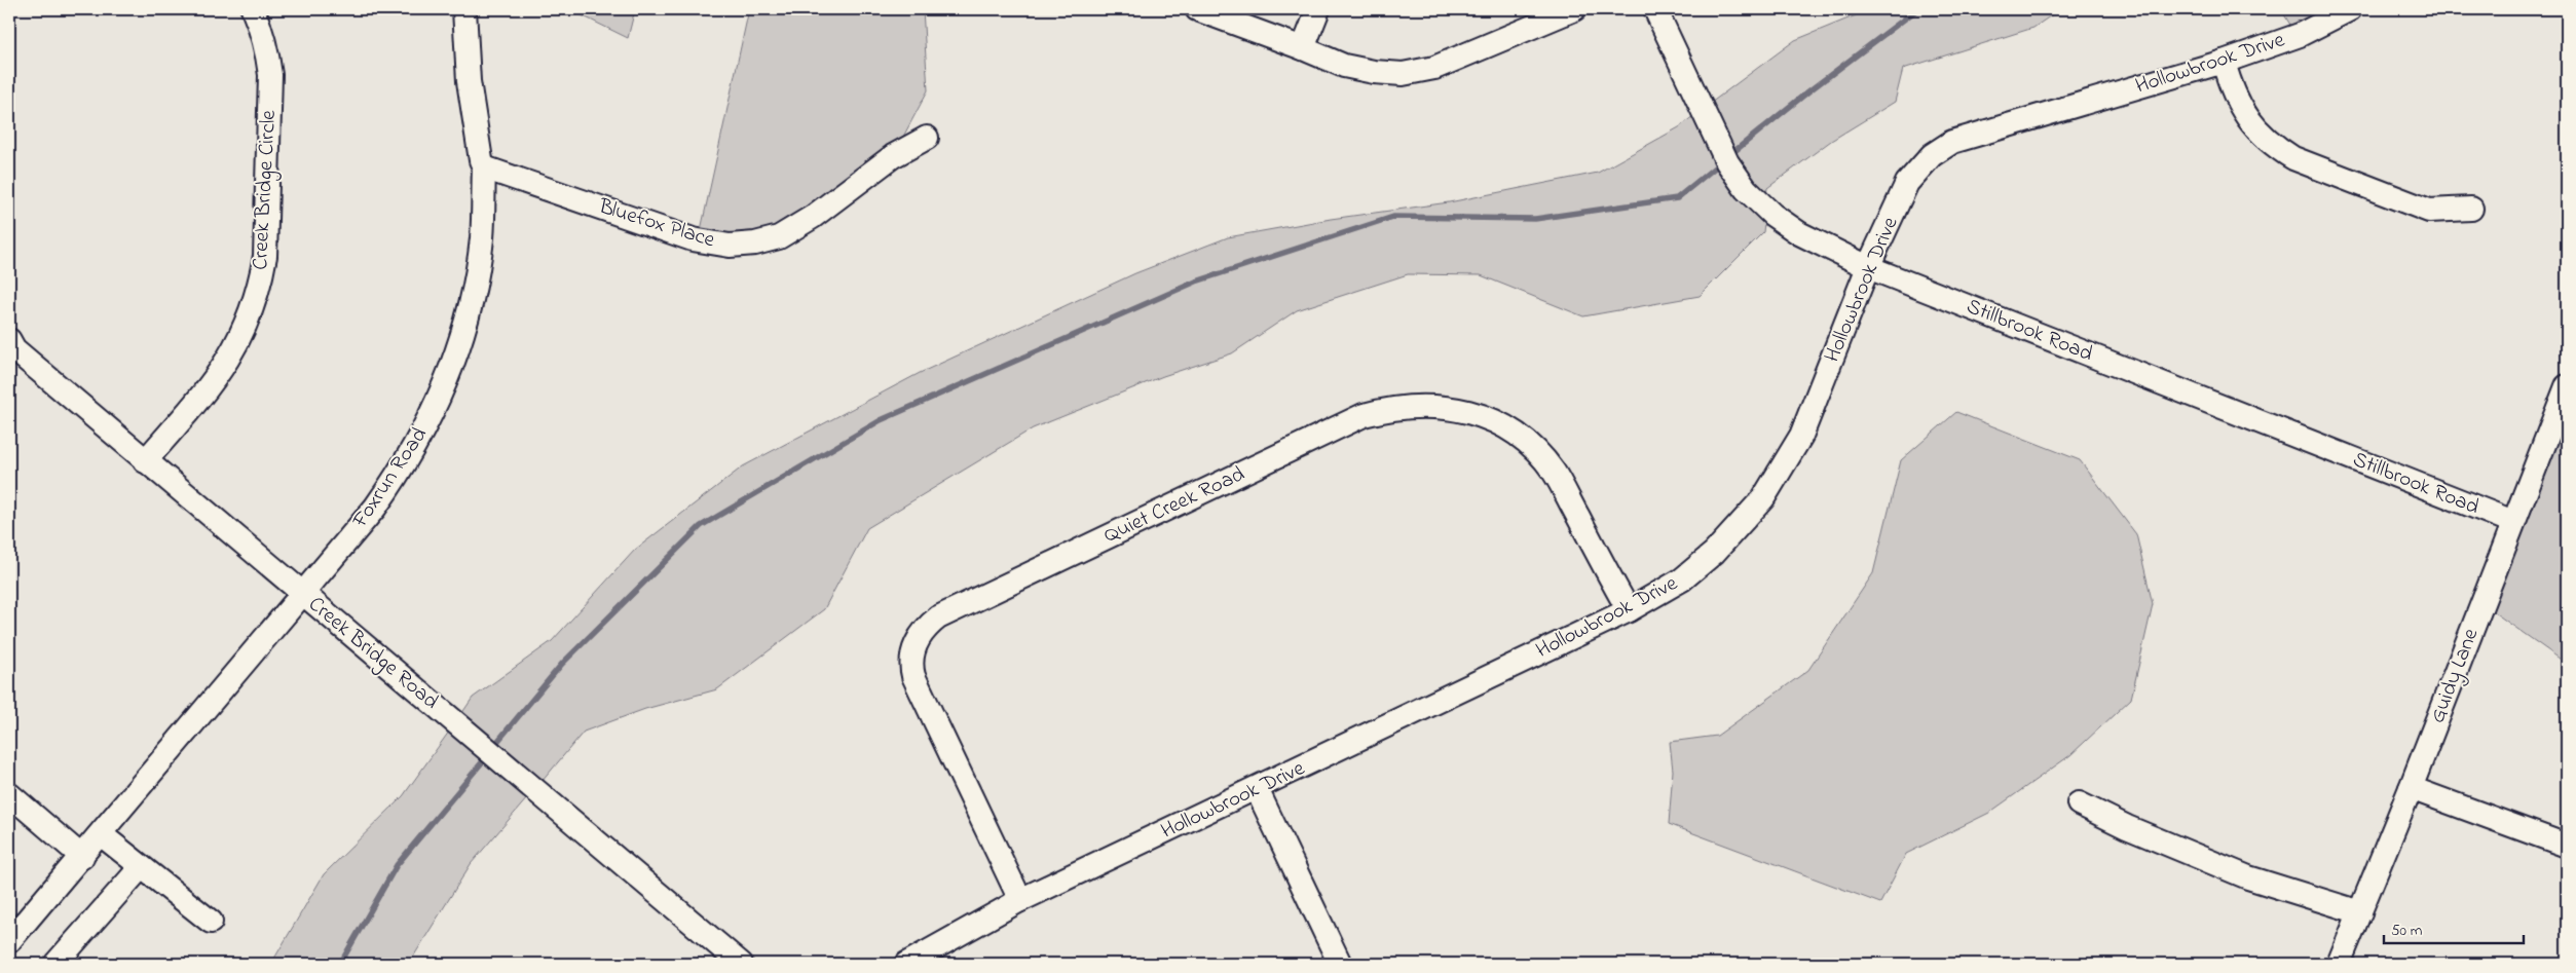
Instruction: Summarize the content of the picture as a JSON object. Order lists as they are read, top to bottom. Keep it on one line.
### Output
{"streets":{"street":["Hollowbrook Drive","Creek Bridge Circle","Bluefox Place","Stillbrook Road","Foxrun Road","Quiet Creek Road","Creek Bridge Road","Guidy Lane"]},"crossings":[["Hollowbrook Drive","Stillbrook Road"],["Hollowbrook Drive","Quiet Creek Road"],["Creek Bridge Circle","Creek Bridge Road"],["Bluefox Place","Foxrun Road"],["Stillbrook Road","Guidy Lane"],["Foxrun Road","Creek Bridge Road"]],"scale_bar":"50 m"}
